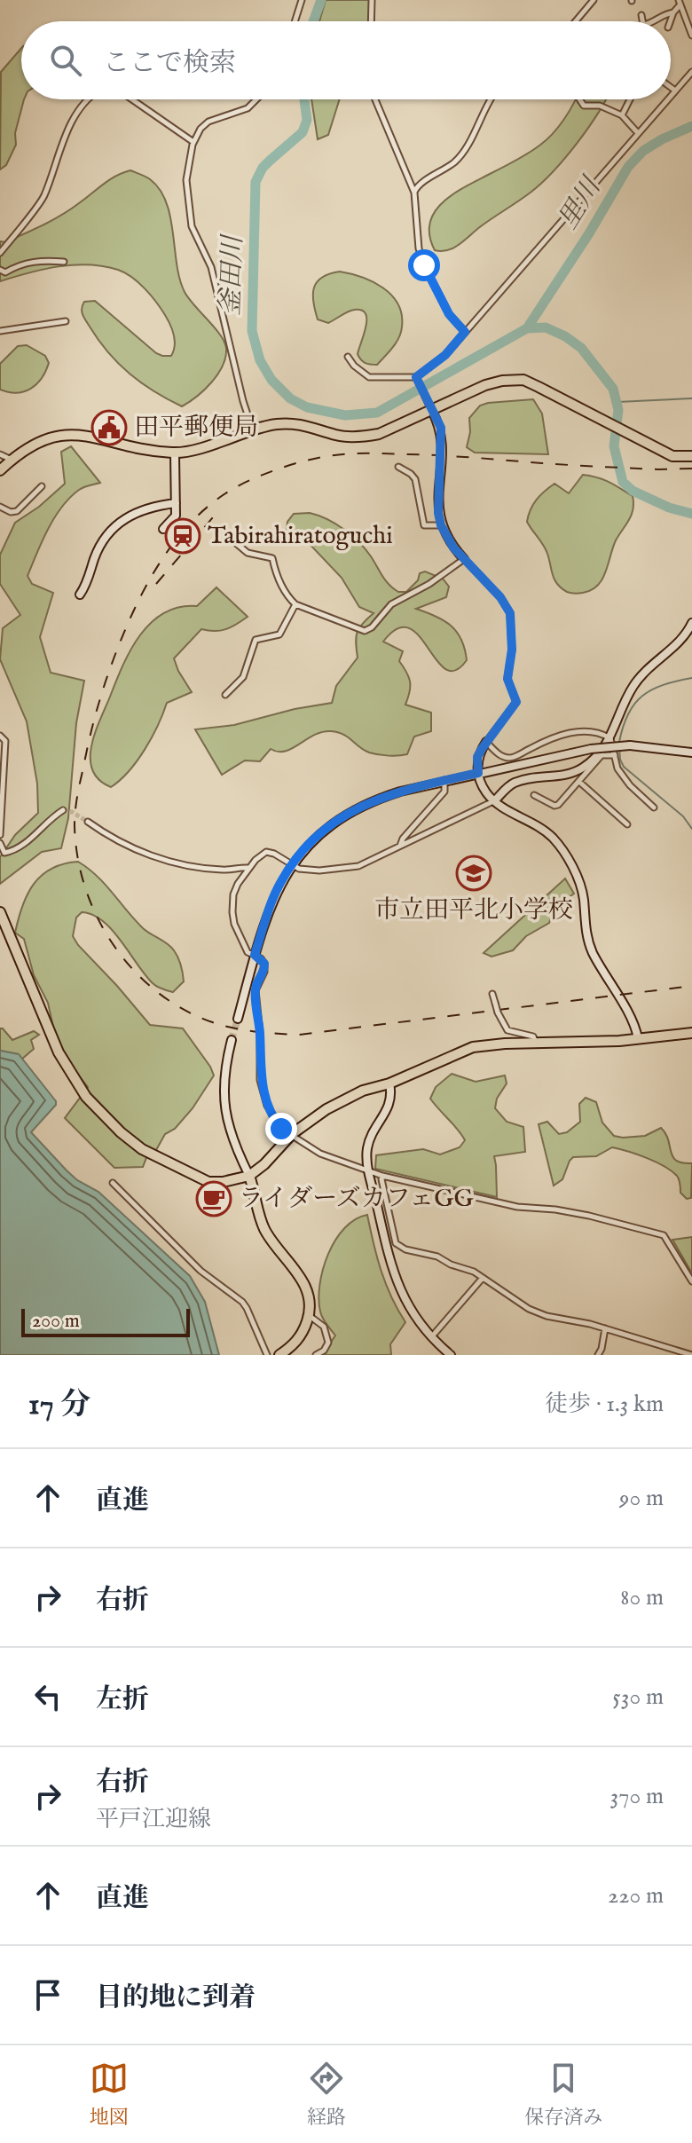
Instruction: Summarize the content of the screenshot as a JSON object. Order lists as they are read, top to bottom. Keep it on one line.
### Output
{"water":["里川","釜田川"],"places":{"public building":["田平郵便局"],"station":["Tabirahiratoguchi"],"school or university":["市立田平北小学校"],"cafe":["ライダーズカフェGG"]},"scale_bar":"200 m","page":{"search":"ここで検索","scale":"200 m","heading":["17 分","徒歩 · 1.3 km"],"list":[["直進","90 m"],["右折","80 m"],["左折","530 m"],["右折","平戸江迎線","370 m"],["直進","220 m"],"目的地に到着"],"nav":["地図","経路","保存済み"]}}
